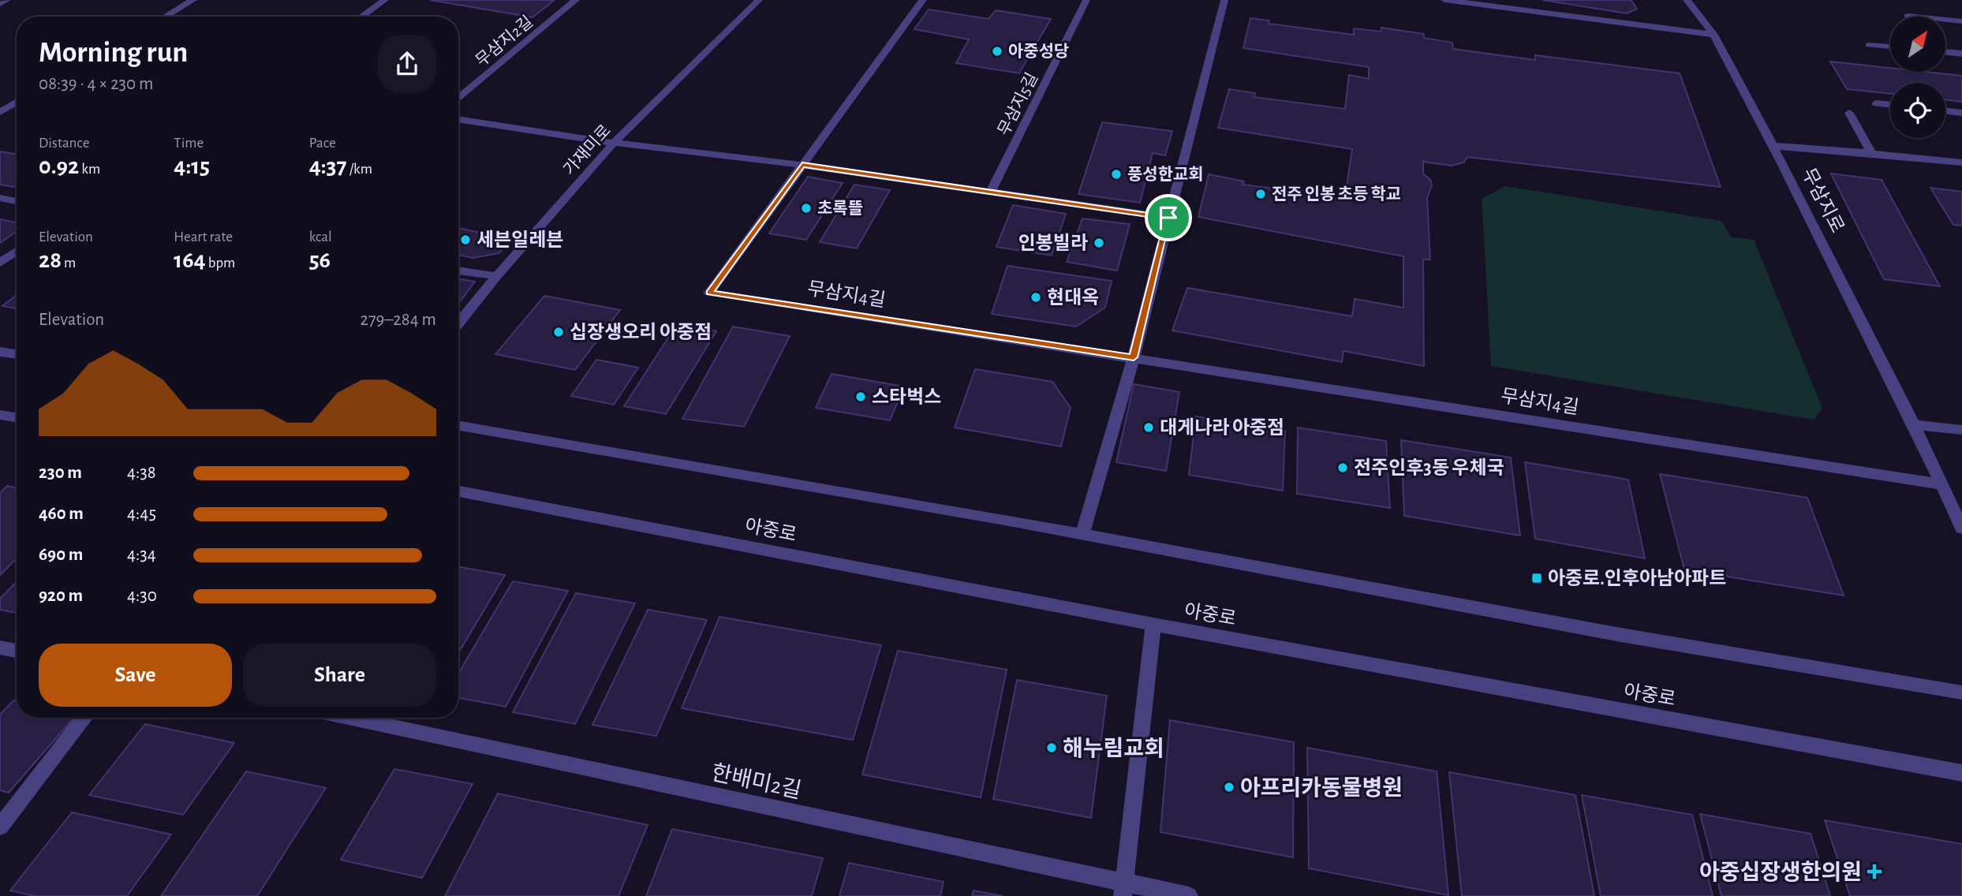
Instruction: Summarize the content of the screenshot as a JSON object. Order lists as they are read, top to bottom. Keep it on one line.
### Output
{"streets":{"street":["무삼지2길","무삼지5길","가재미로","무삼지로","무삼지4길","아중로","한배미2길"]},"crossings":[["무삼지로","무삼지4길"]],"places":{"other":["아중성당","풍성한교회","전주 인봉 초등 학교","초록뜰","세븐일레븐","인봉빌라","현대옥","십장생오리 아중점","스타벅스","대게나라 아중점","전주인후3동 우체국","해누림교회","아프리카동물병원"],"transit":["아중로.인후아남아파트"],"health":["아중십장생한의원"]},"north":"top right","page":{"heading":["Morning run","08:39 · 4 × 230 m"],"stats":[["Distance","0.92 km"],["Time","4:15"],["Pace","4:37 /km"],["Elevation","28 m"],["Heart rate","164 bpm"],["kcal","56"]],"chart":["Elevation","279–284 m"],"list":[{"name":"230 m","note":"4:38"},{"name":"460 m","note":"4:45"},{"name":"690 m","note":"4:34"},{"name":"920 m","note":"4:30"}],"buttons":["Save","Share"]}}
